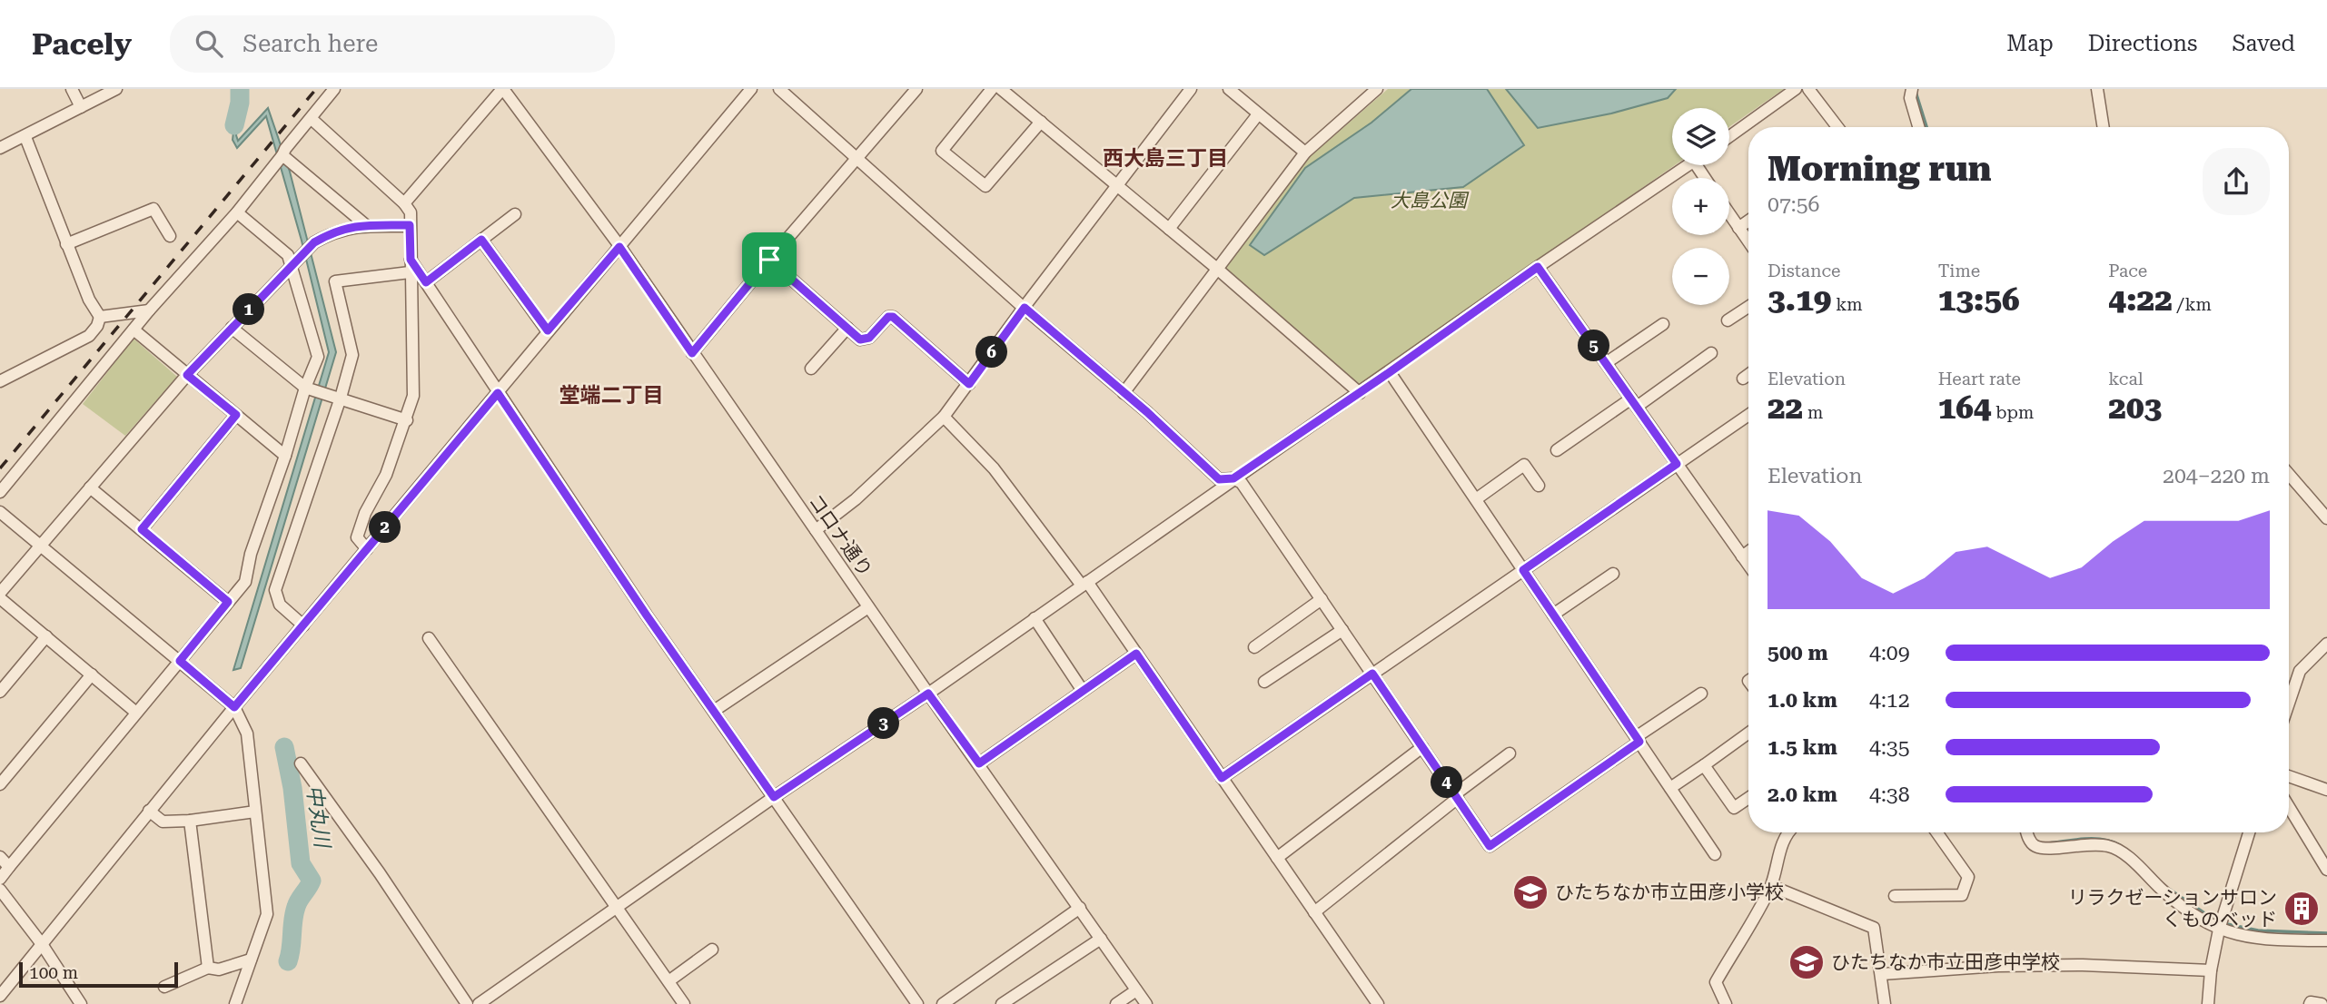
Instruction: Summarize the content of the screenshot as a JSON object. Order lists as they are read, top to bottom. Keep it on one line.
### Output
{"streets":{"street":["コロナ通り"]},"districts":["西大島三丁目","堂端二丁目"],"water":["中丸川"],"parks":["大島公園"],"places":{"school or university":["ひたちなか市立田彦小学校","ひたちなか市立田彦中学校"],"building":["リラクゼーションサロン くものベッド"]},"scale_bar":"100 m","page":{"header":"Pacely","search":"Search here","nav":["Map","Directions","Saved"],"map_buttons":["+","−"],"heading":["Morning run","07:56"],"stats":[["Distance","3.19 km"],["Time","13:56"],["Pace","4:22 /km"],["Elevation","22 m"],["Heart rate","164 bpm"],["kcal","203"]],"pins":["1","5","6","2","3","4"],"chart":["Elevation","204–220 m"],"list":[{"name":"500 m","note":"4:09"},{"name":"1.0 km","note":"4:12"},{"name":"1.5 km","note":"4:35"},{"name":"2.0 km","note":"4:38"}],"scale":"100 m"}}
